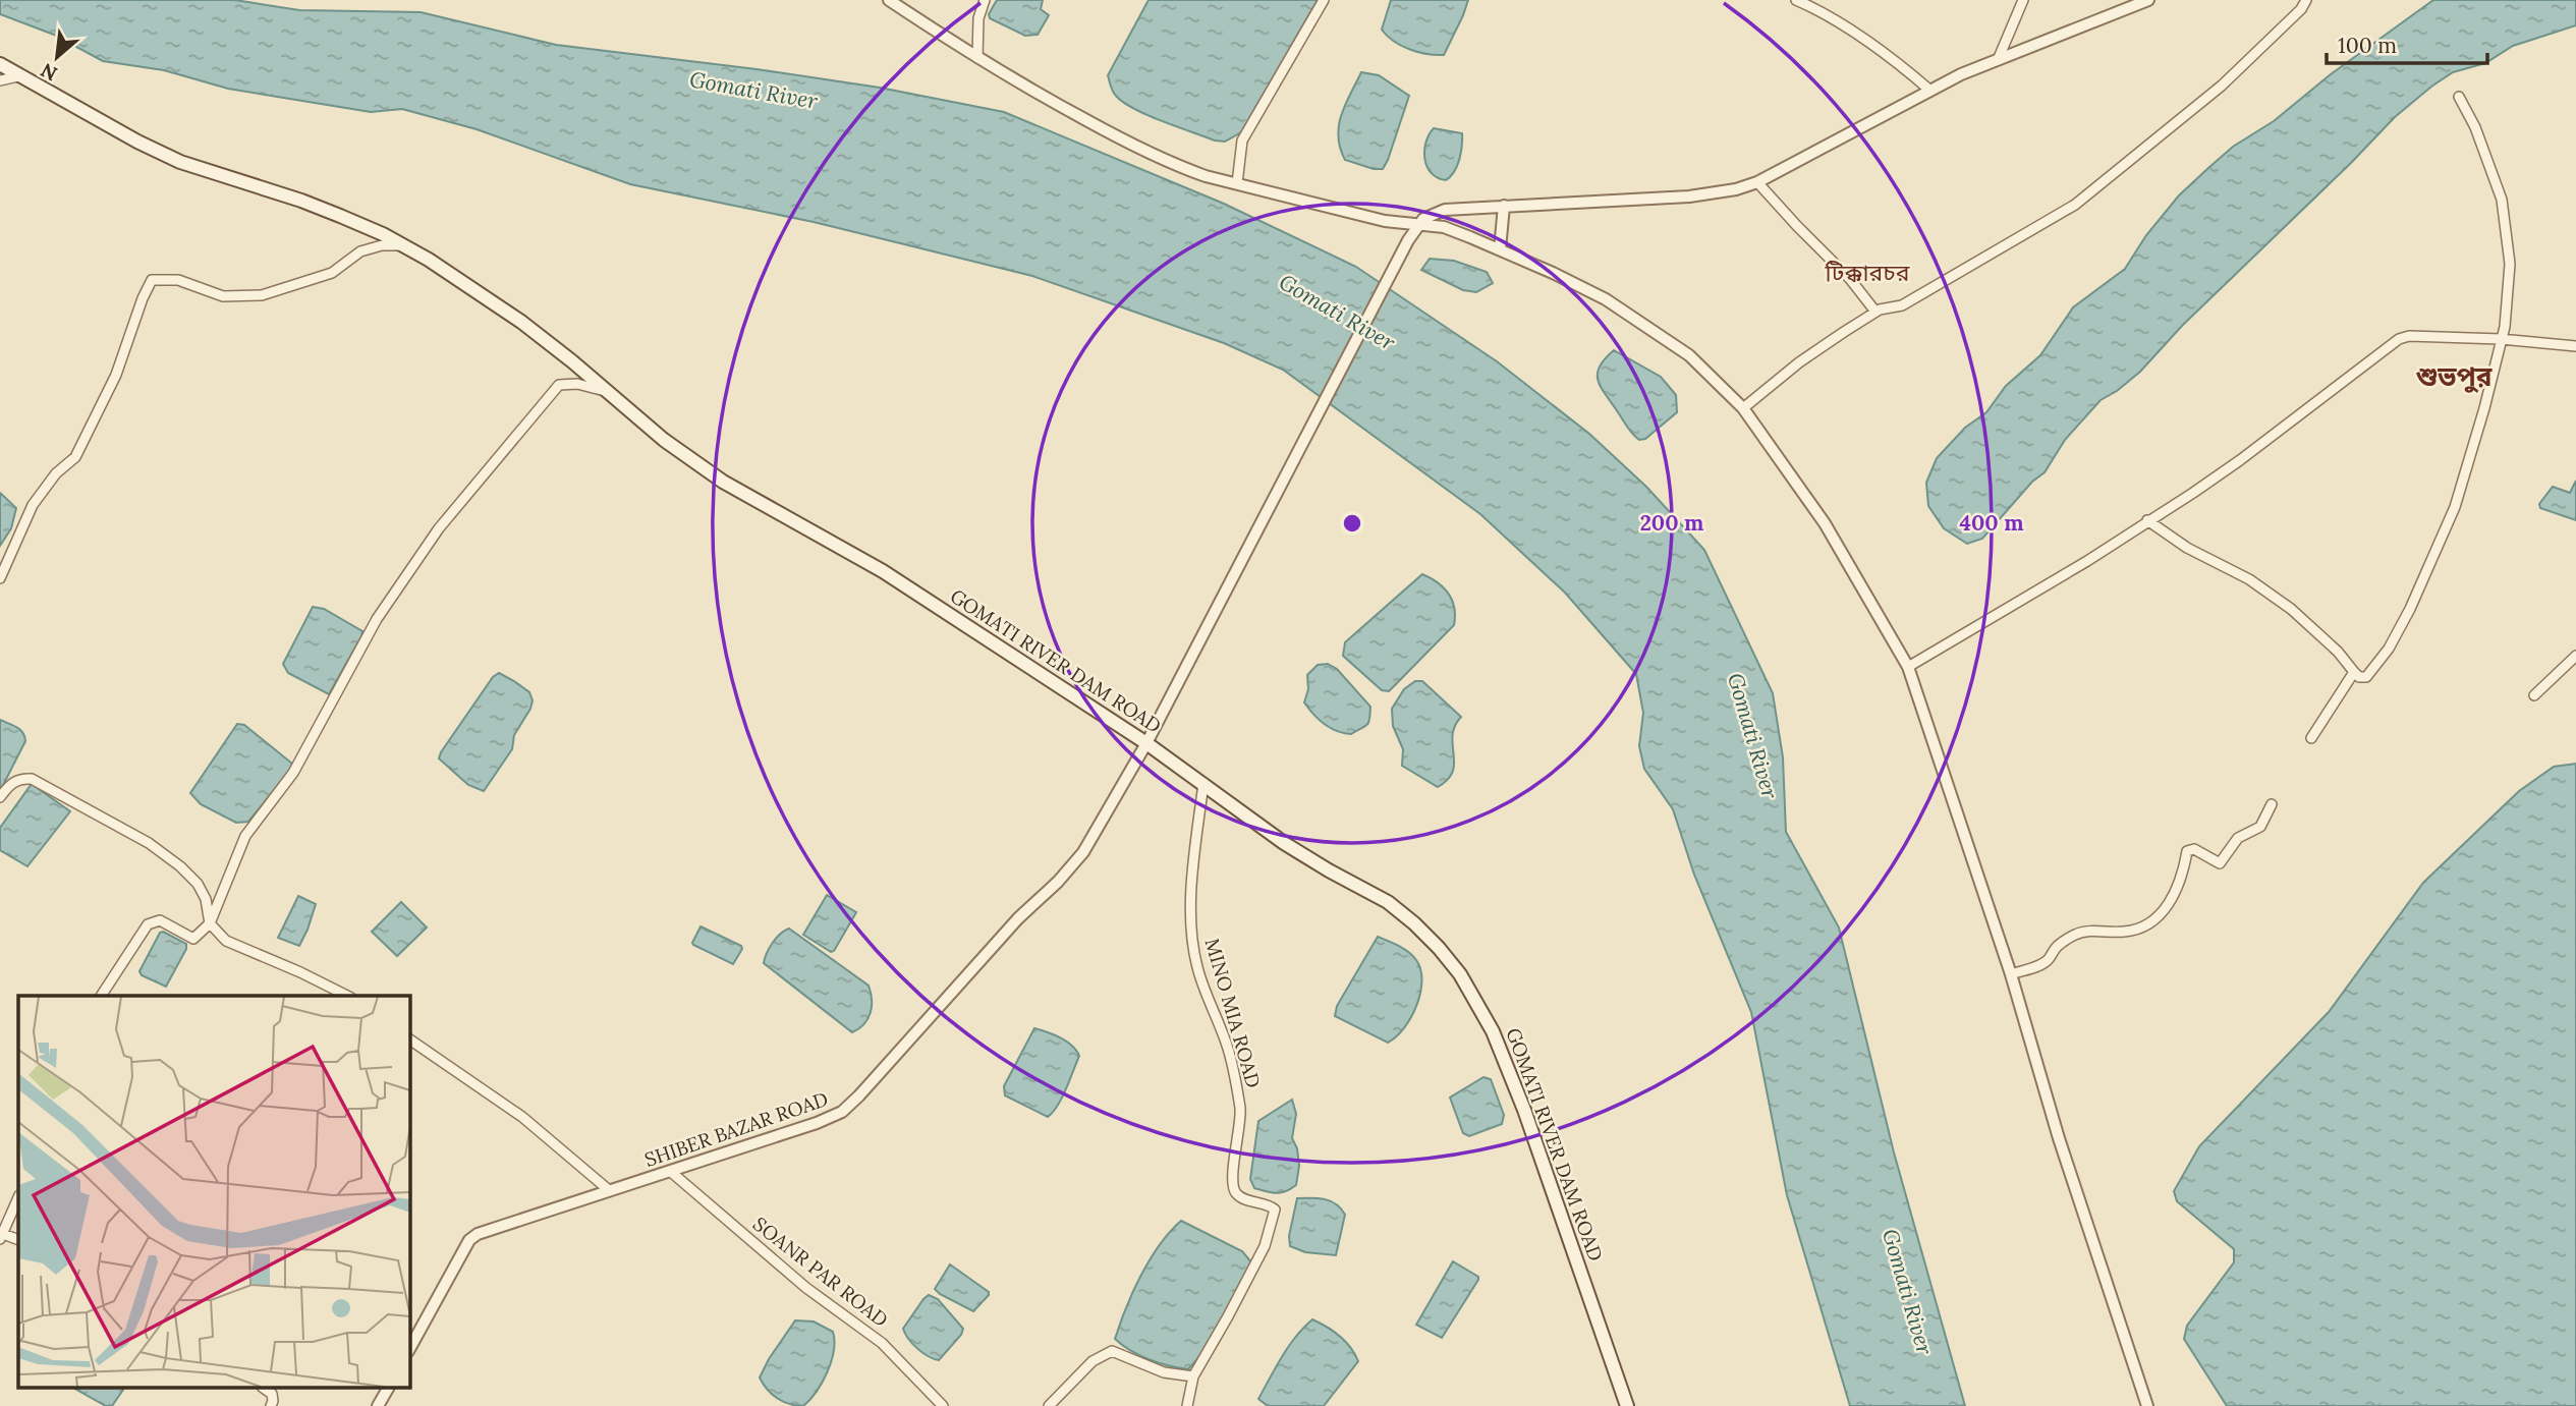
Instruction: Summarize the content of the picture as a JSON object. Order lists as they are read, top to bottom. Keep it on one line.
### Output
{"streets":{"main road":["GOMATI RIVER DAM ROAD"],"street":["MINO MIA ROAD","SHIBER BAZAR ROAD","SOANR PAR ROAD"]},"crossings":[["GOMATI RIVER DAM ROAD","MINO MIA ROAD"],["GOMATI RIVER DAM ROAD","SHIBER BAZAR ROAD"],["SHIBER BAZAR ROAD","SOANR PAR ROAD"]],"districts":["টিক্কারচর","শুভপুর"],"water":["Gomati River"],"scale_bar":"100 m","north":"bottom left","rings":["200 m","400 m"]}
